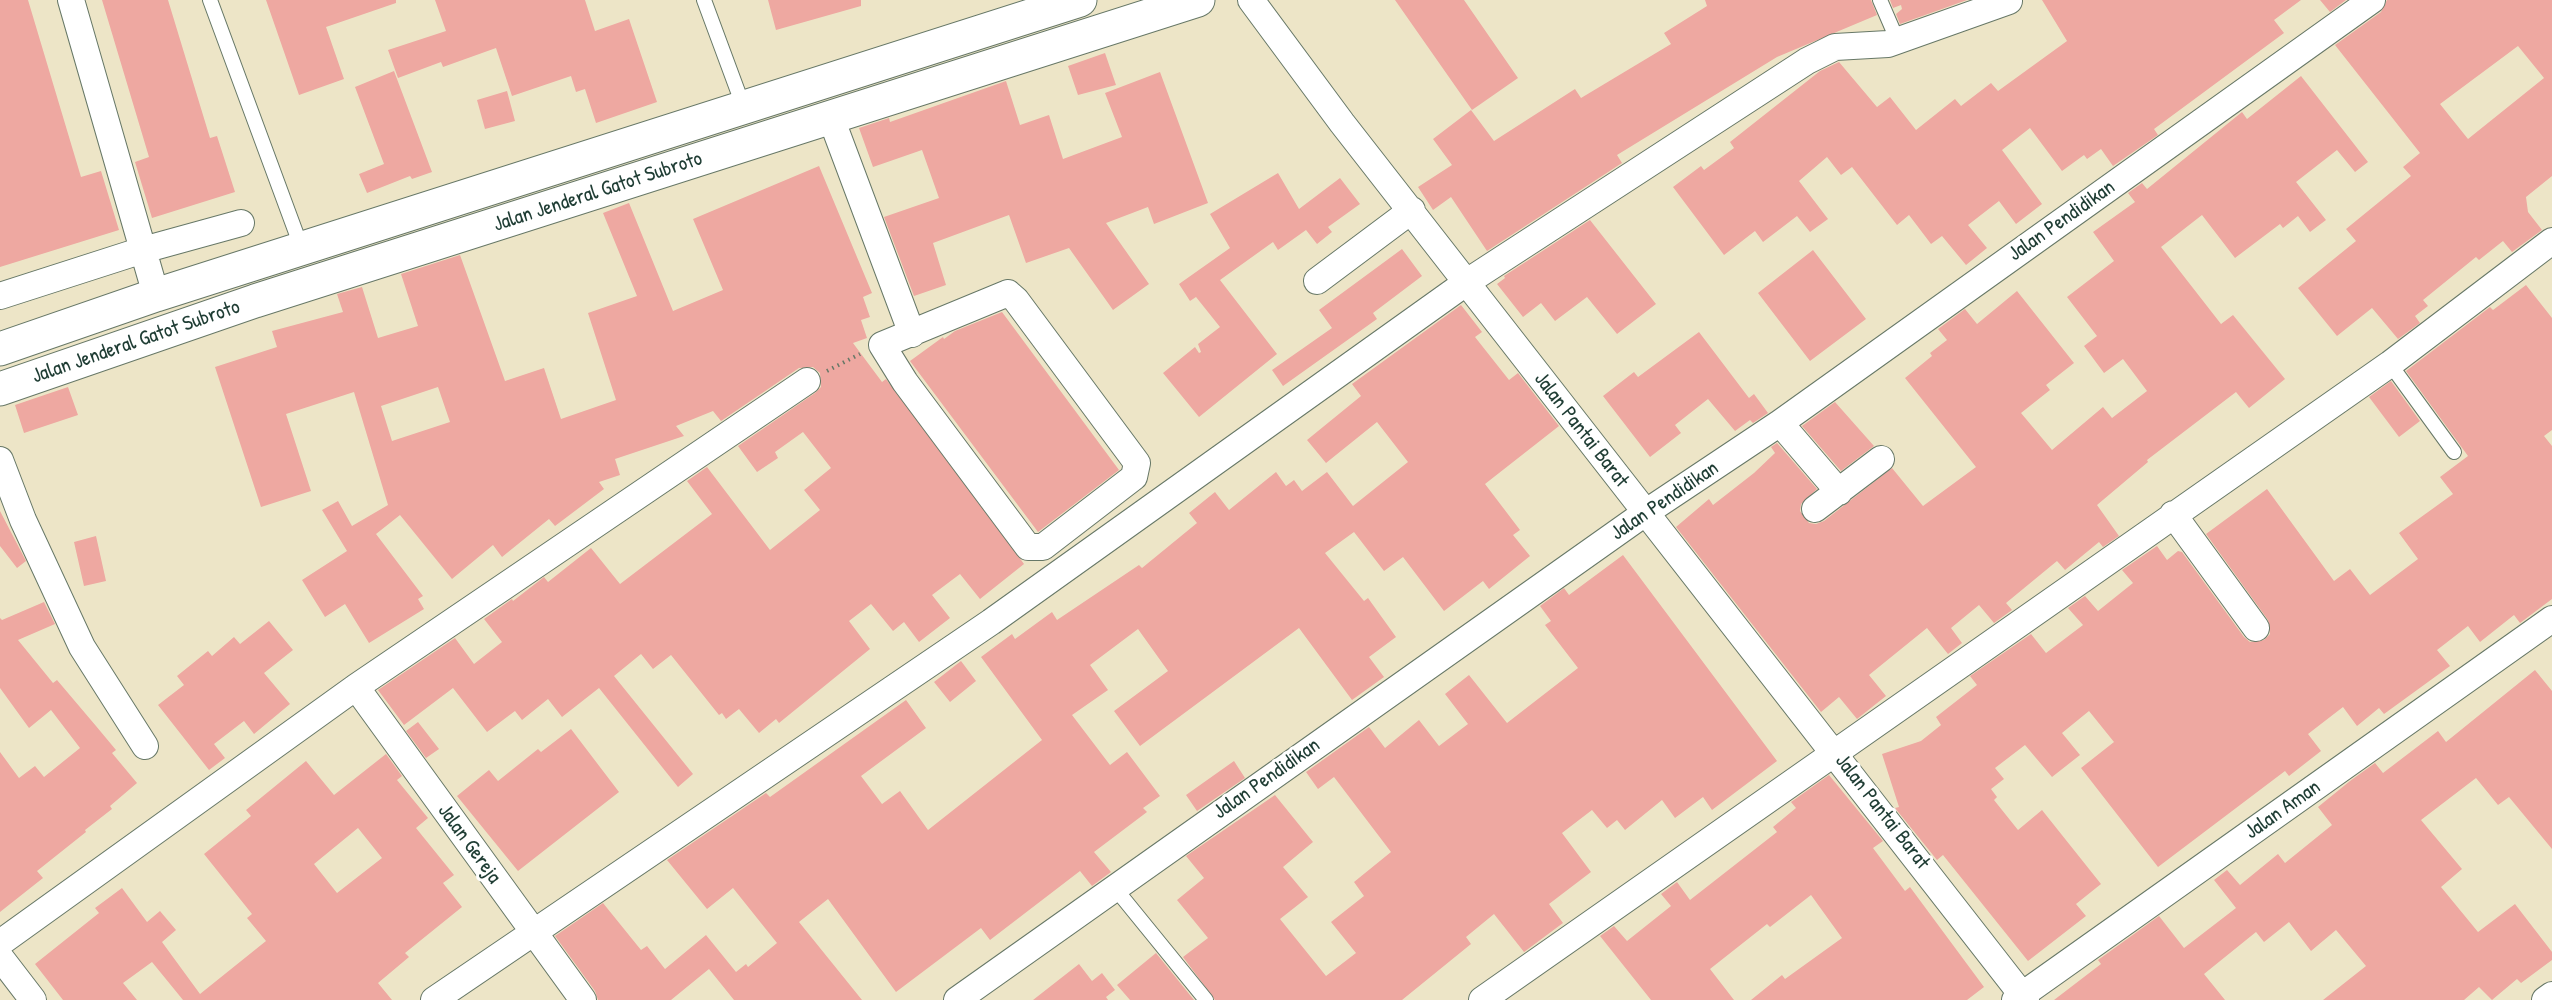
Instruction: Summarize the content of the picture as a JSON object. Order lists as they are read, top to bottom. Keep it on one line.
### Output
{"streets":{"highway":["Jalan Jenderal Gatot Subroto"],"street":["Jalan Pendidikan","Jalan Pantai Barat","Jalan Aman","Jalan Gereja"]},"crossings":[["Jalan Pendidikan","Jalan Pantai Barat"],["Jalan Pantai Barat","Jalan Aman"]]}
